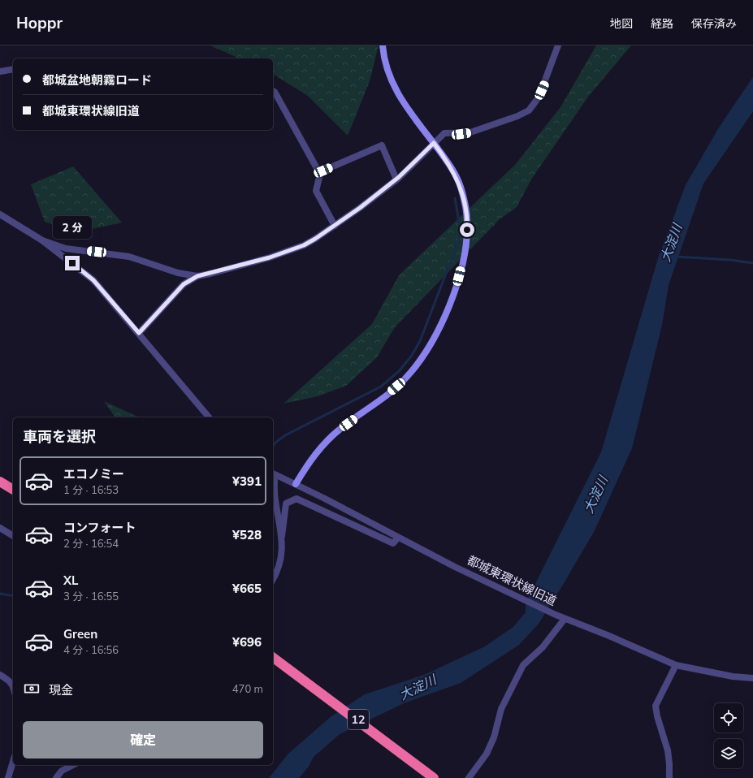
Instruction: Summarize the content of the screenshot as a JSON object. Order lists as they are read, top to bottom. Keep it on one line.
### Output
{"streets":{"highway":["12"],"street":["都城東環状線旧道"]},"water":["大淀川"],"page":{"header":"Hoppr","nav":["地図","経路","保存済み"],"banner":["都城盆地朝霧ロード","都城東環状線旧道"],"bubble":"2 分","heading":"車両を選択","list":[{"name":"エコノミー","note":"1 分 · 16:53","value":"¥391"},{"name":"コンフォート","note":"2 分 · 16:54","value":"¥528"},{"name":"XL","note":"3 分 · 16:55","value":"¥665"},{"name":"Green","note":"4 分 · 16:56","value":"¥696"}],"pay":["現金","470 m"],"buttons":"確定"}}
